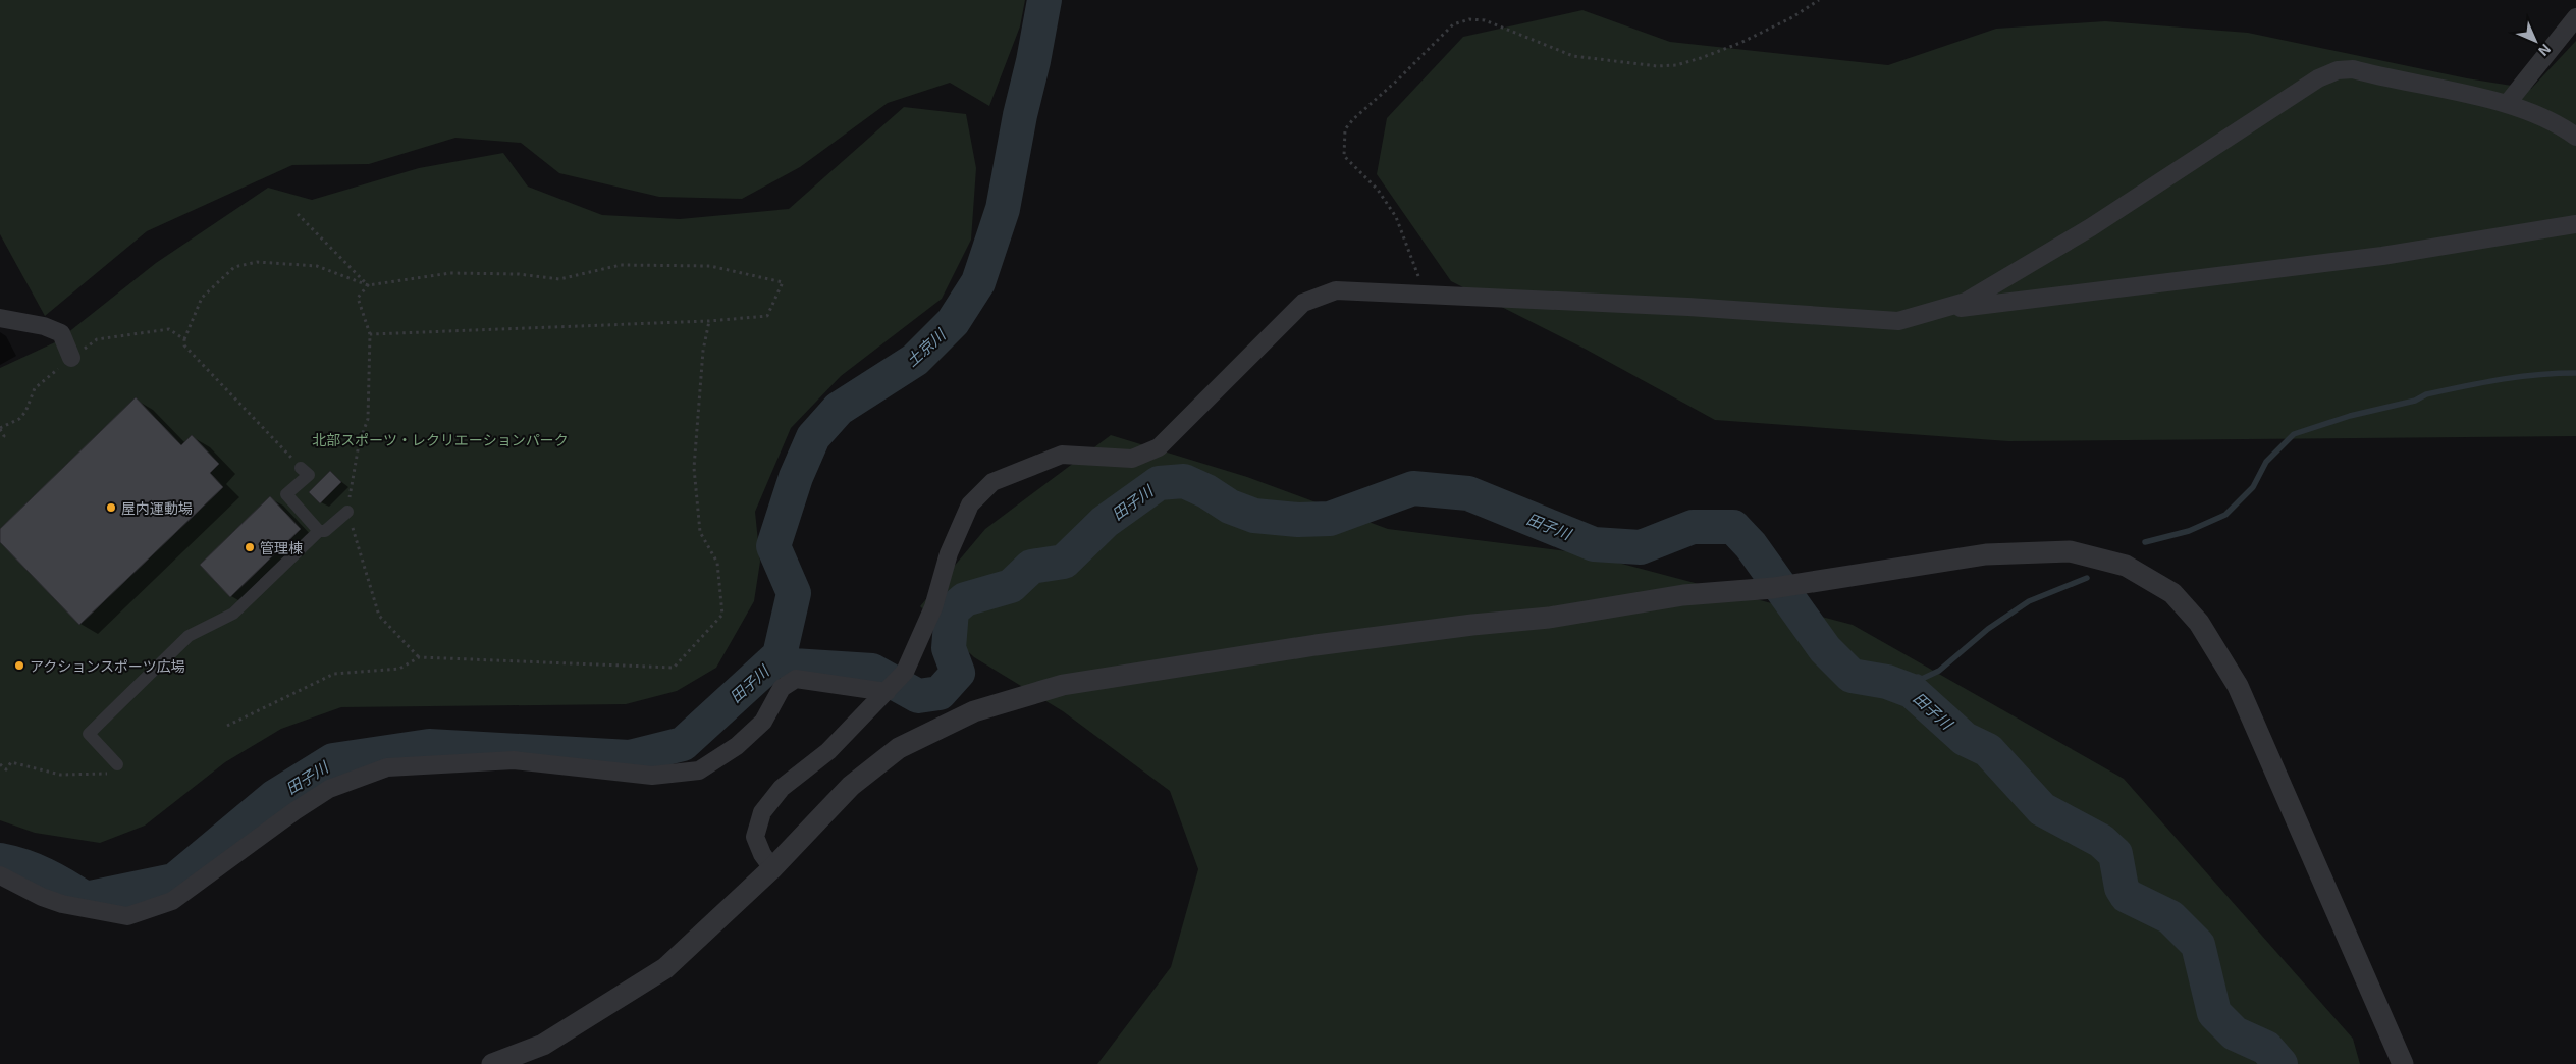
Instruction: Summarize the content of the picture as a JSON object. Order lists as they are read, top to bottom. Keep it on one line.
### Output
{"water":["土京川","田子川"],"parks":["北部スポーツ・レクリエーションパーク"],"places":["屋内運動場","管理棟","アクションスポーツ広場"],"north":"bottom right"}
